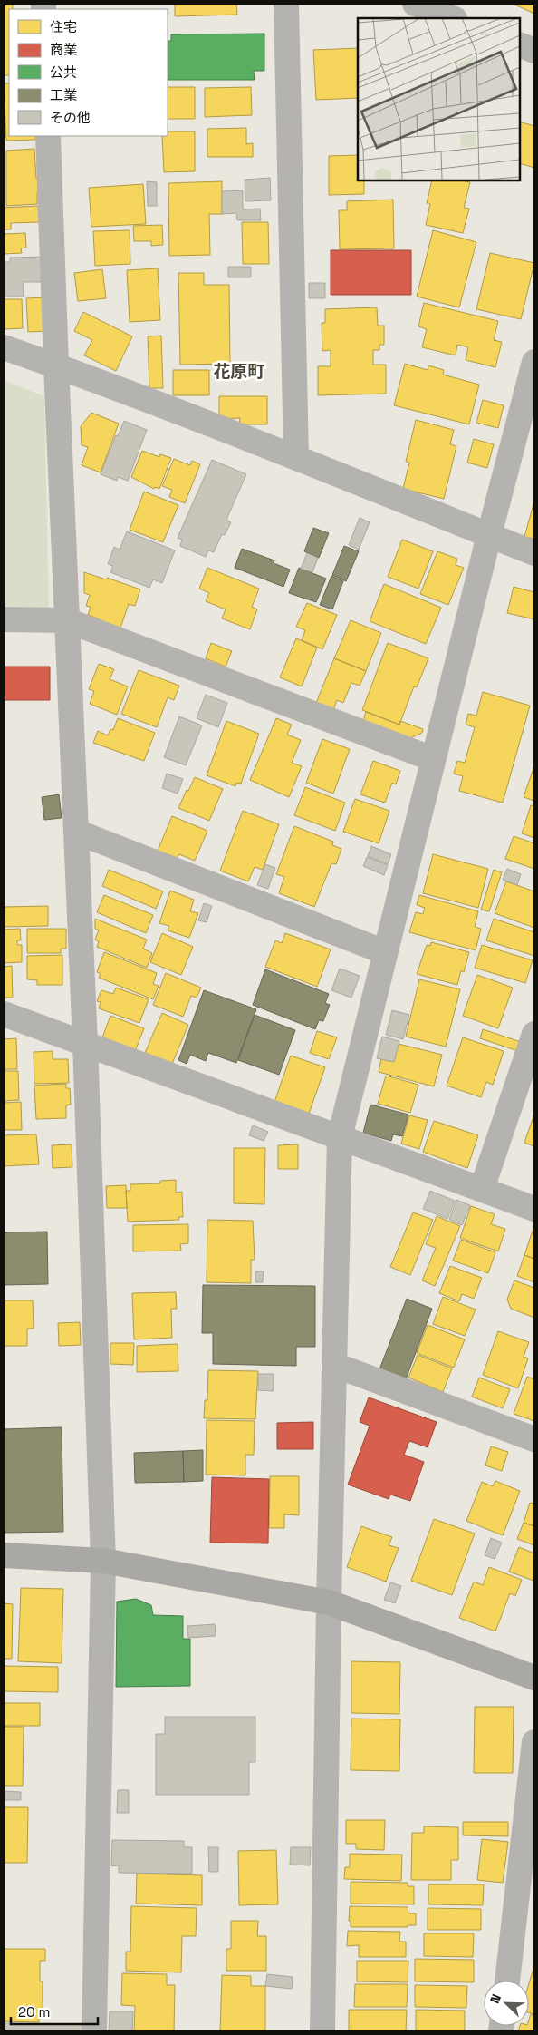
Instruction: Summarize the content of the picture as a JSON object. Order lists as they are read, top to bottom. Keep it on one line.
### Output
{"districts":["花原町"],"legend":["住宅","商業","公共","工業","その他"],"scale_bar":"20 m","north":"top left"}
